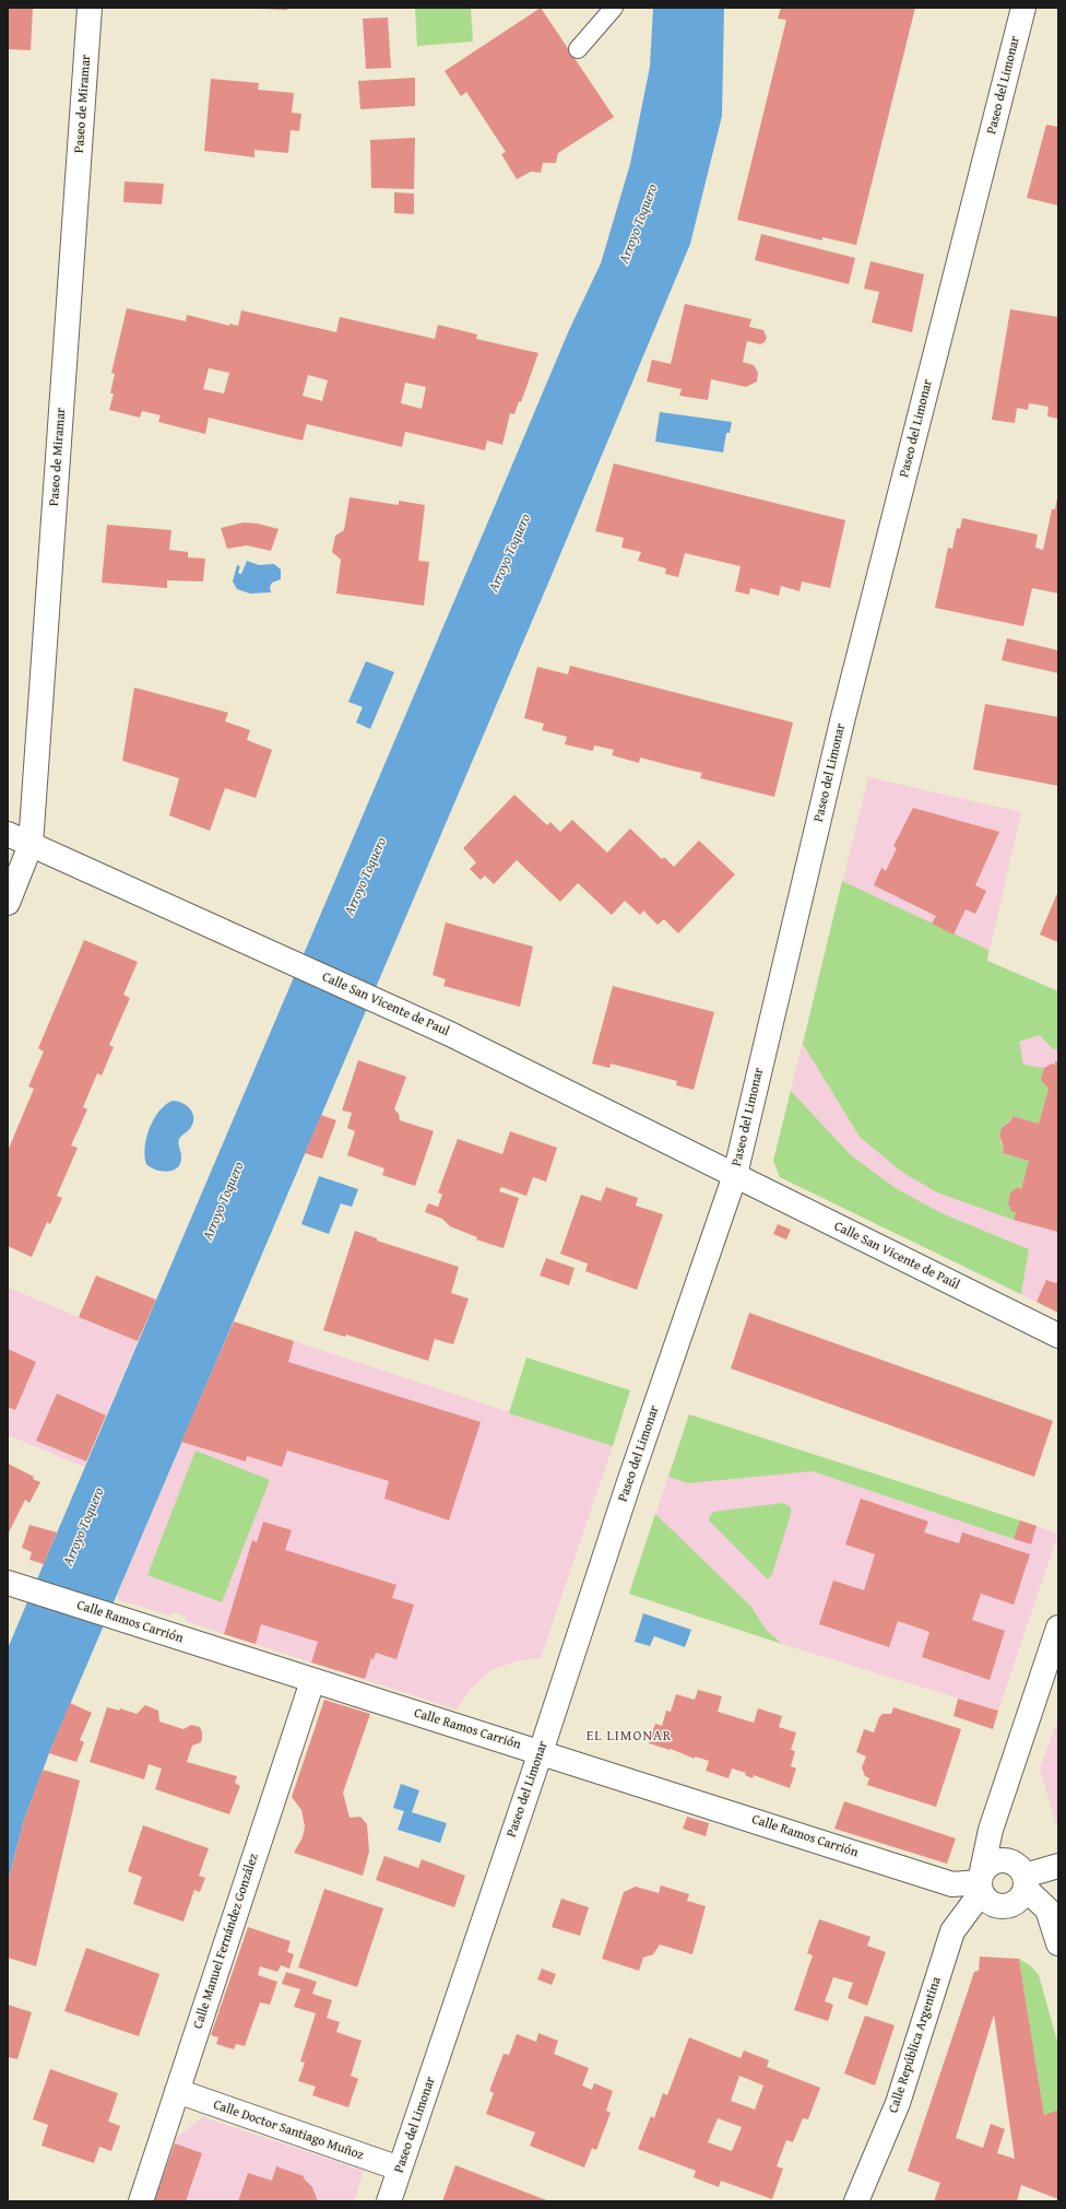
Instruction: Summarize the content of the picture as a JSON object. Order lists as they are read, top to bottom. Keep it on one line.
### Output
{"streets":{"street":["Paseo del Limonar","Paseo de Miramar","Calle San Vicente de Paul","Calle San Vicente de Paúl","Calle Ramos Carrión","Calle Manuel Fernández González","Calle República Argentina","Calle Doctor Santiago Muñoz"]},"crossings":[["Paseo del Limonar","Calle San Vicente de Paul"],["Paseo del Limonar","Calle San Vicente de Paúl"],["Paseo del Limonar","Calle Ramos Carrión"],["Paseo del Limonar","Calle Doctor Santiago Muñoz"],["Paseo de Miramar","Calle San Vicente de Paul"],["Calle San Vicente de Paul","Calle San Vicente de Paúl"],["Calle Ramos Carrión","Calle Manuel Fernández González"],["Calle Ramos Carrión","Calle República Argentina"],["Calle Manuel Fernández González","Calle Doctor Santiago Muñoz"]],"districts":["EL LIMONAR"],"water":["Arroyo Toquero"]}
